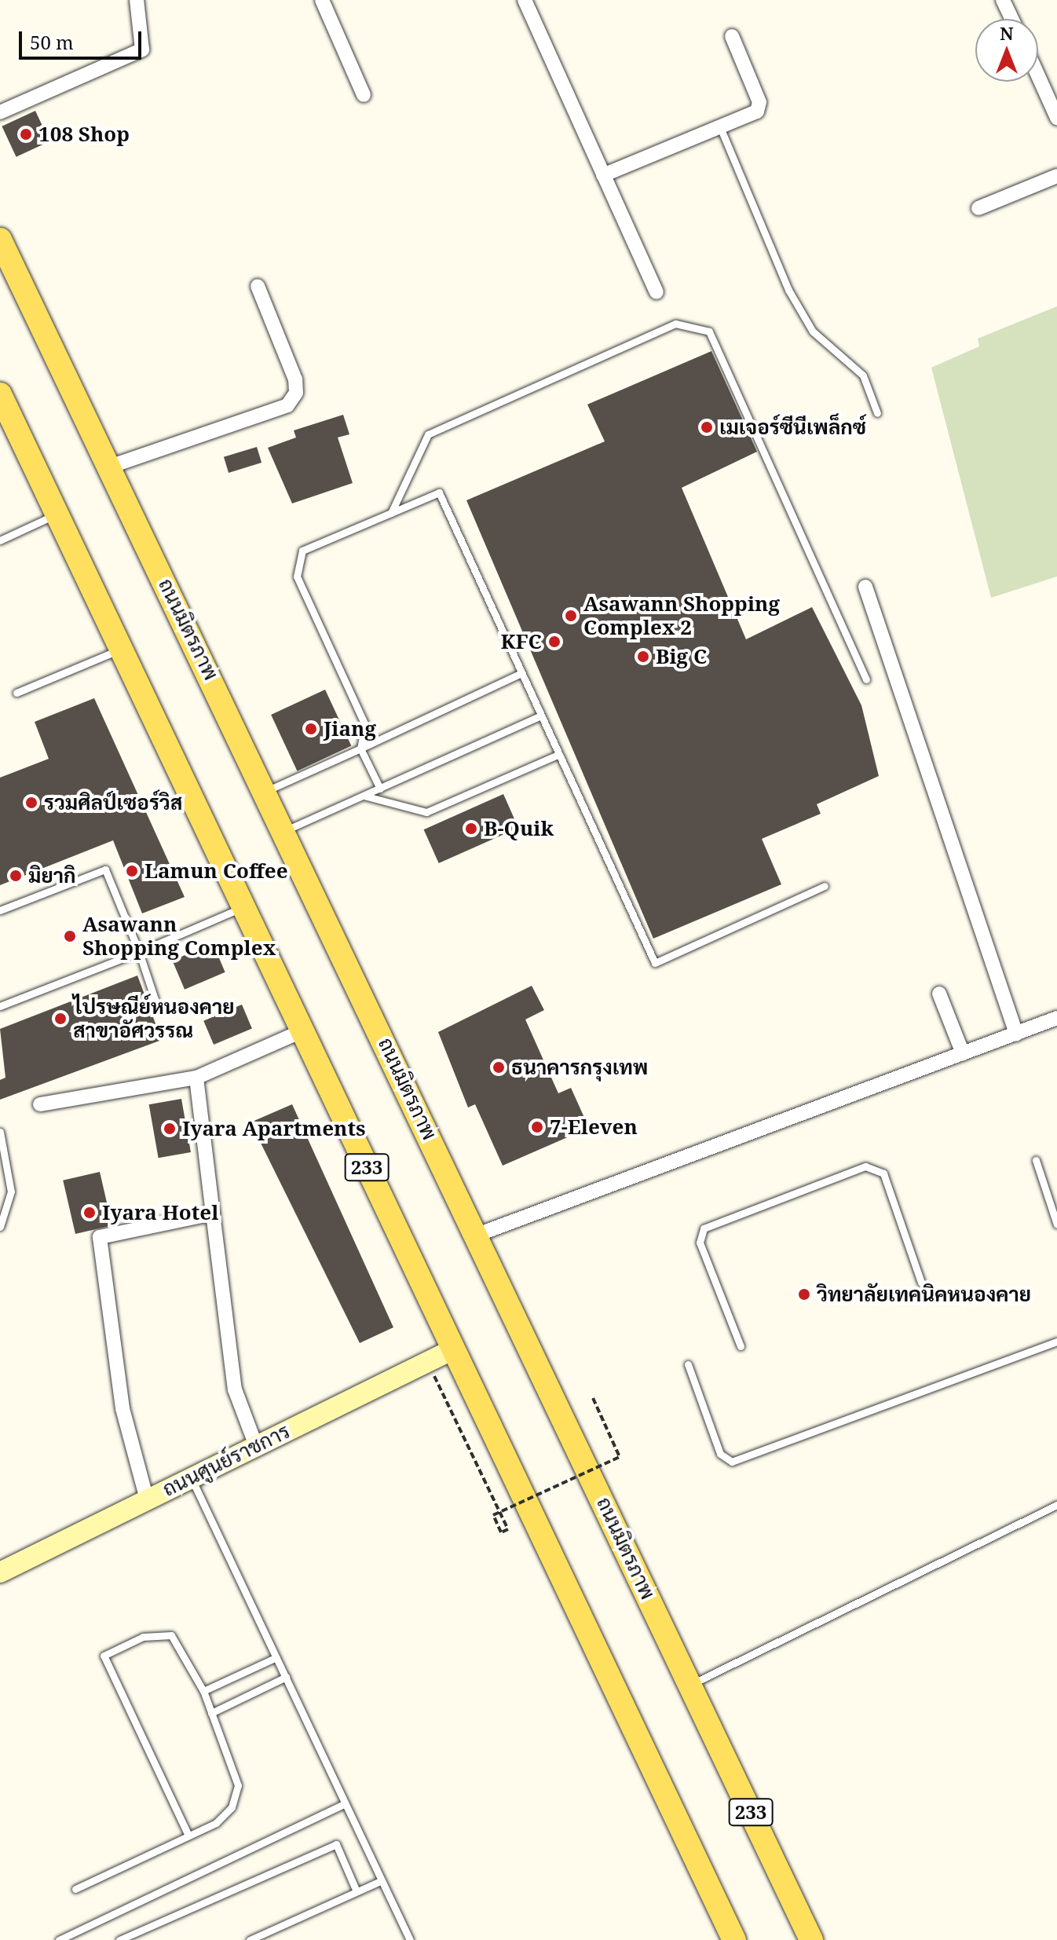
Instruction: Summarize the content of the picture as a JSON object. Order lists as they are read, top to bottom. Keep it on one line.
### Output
{"streets":{"main road":["ถนนมิตรภาพ","233"],"street":["ถนนศูนย์ราชการ"]},"crossings":[["233","ถนนศูนย์ราชการ"]],"places":["108 Shop","เมเจอร์ซีนีเพล็กซ์","Asawann Shopping Complex 2","KFC","Big C","Jiang","รวมศิลป์เซอร์วิส","B-Quik","Lamun Coffee","มิยากิ","Asawann Shopping Complex","ไปรษณีย์หนองคาย สาขาอัศวรรณ","ธนาคารกรุงเทพ","7-Eleven","Iyara Apartments","Iyara Hotel","วิทยาลัยเทคนิคหนองคาย"],"scale_bar":"50 m","north":"top"}
